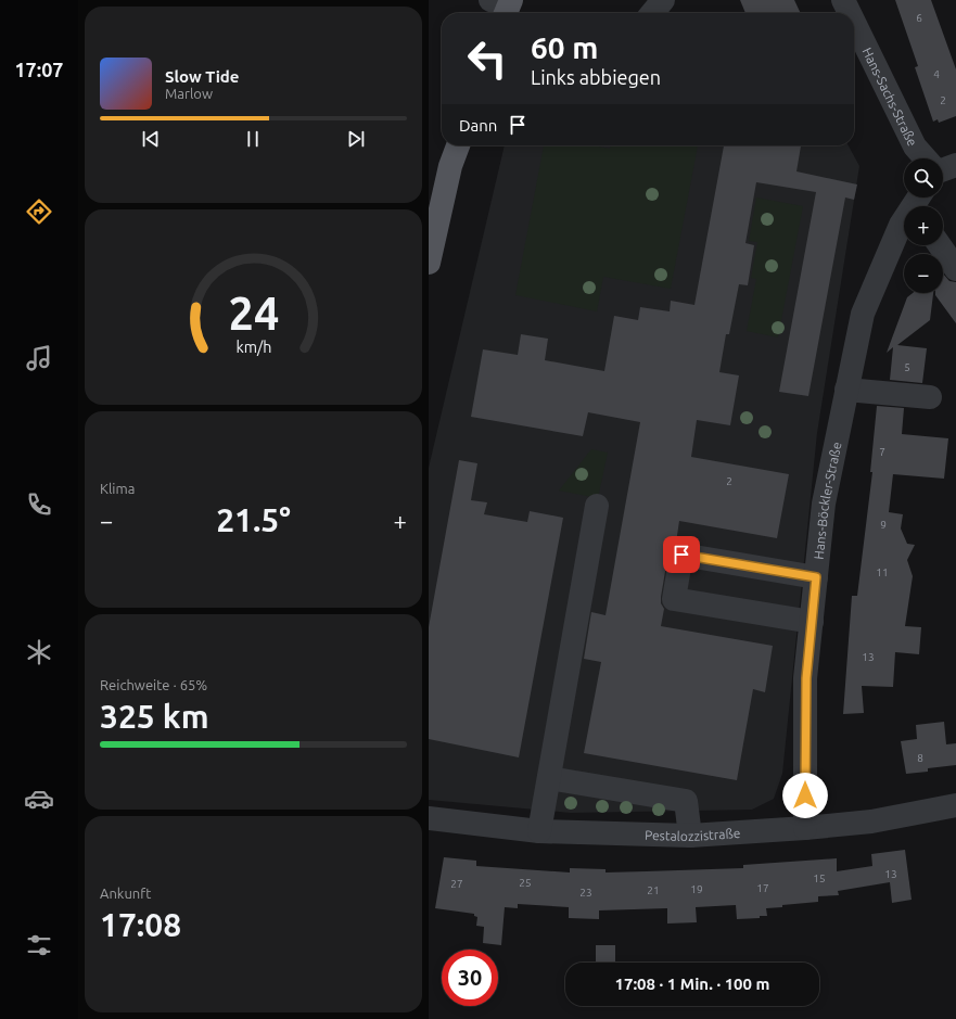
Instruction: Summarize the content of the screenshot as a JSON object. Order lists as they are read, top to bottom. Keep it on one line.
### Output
{"streets":{"street":["Hans-Sachs-Straße","Hans-Böckler-Straße","Pestalozzistraße"]},"crossings":[["Hans-Böckler-Straße","Pestalozzistraße"]],"house_numbers":["6","4","2","5","7","2","9","11","13","8","13","15","25","27","17","19","21","23"],"page":{"tabs":"17:07","turn":["60 m","Links abbiegen"],"song":["Slow Tide","Marlow"],"then":"Dann","map_buttons":["+","−"],"tile":["Klima",["Reichweite · 65%","325 km"],["Ankunft","17:08"]],"heat":["−","21.5°","+"],"limit":"30","trip":"17:08 · 1 Min. · 100 m","gauge":["24","km/h"]}}
